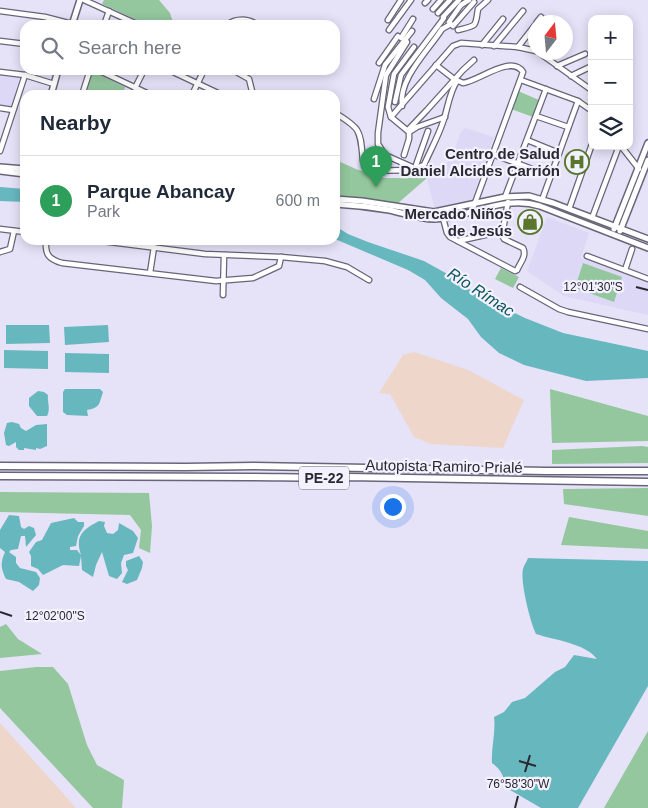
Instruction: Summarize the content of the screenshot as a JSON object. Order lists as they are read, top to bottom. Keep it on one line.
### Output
{"streets":{"highway":["Autopista Ramiro Prialé","PE-22"]},"water":["Río Rímac"],"places":{"hospital":["Centro de Salud Daniel Alcides Carrión"],"shop":["Mercado Niños de Jesús"]},"north":"top","page":{"map_buttons":["+","−"],"search":"Search here","heading":"Nearby","pins":"1","list":[{"mark":"1","name":"Parque Abancay","note":"Park","value":"600 m"}]},"coordinates":["12°01'30\"S","12°02'00\"S","76°58'30\"W"]}
